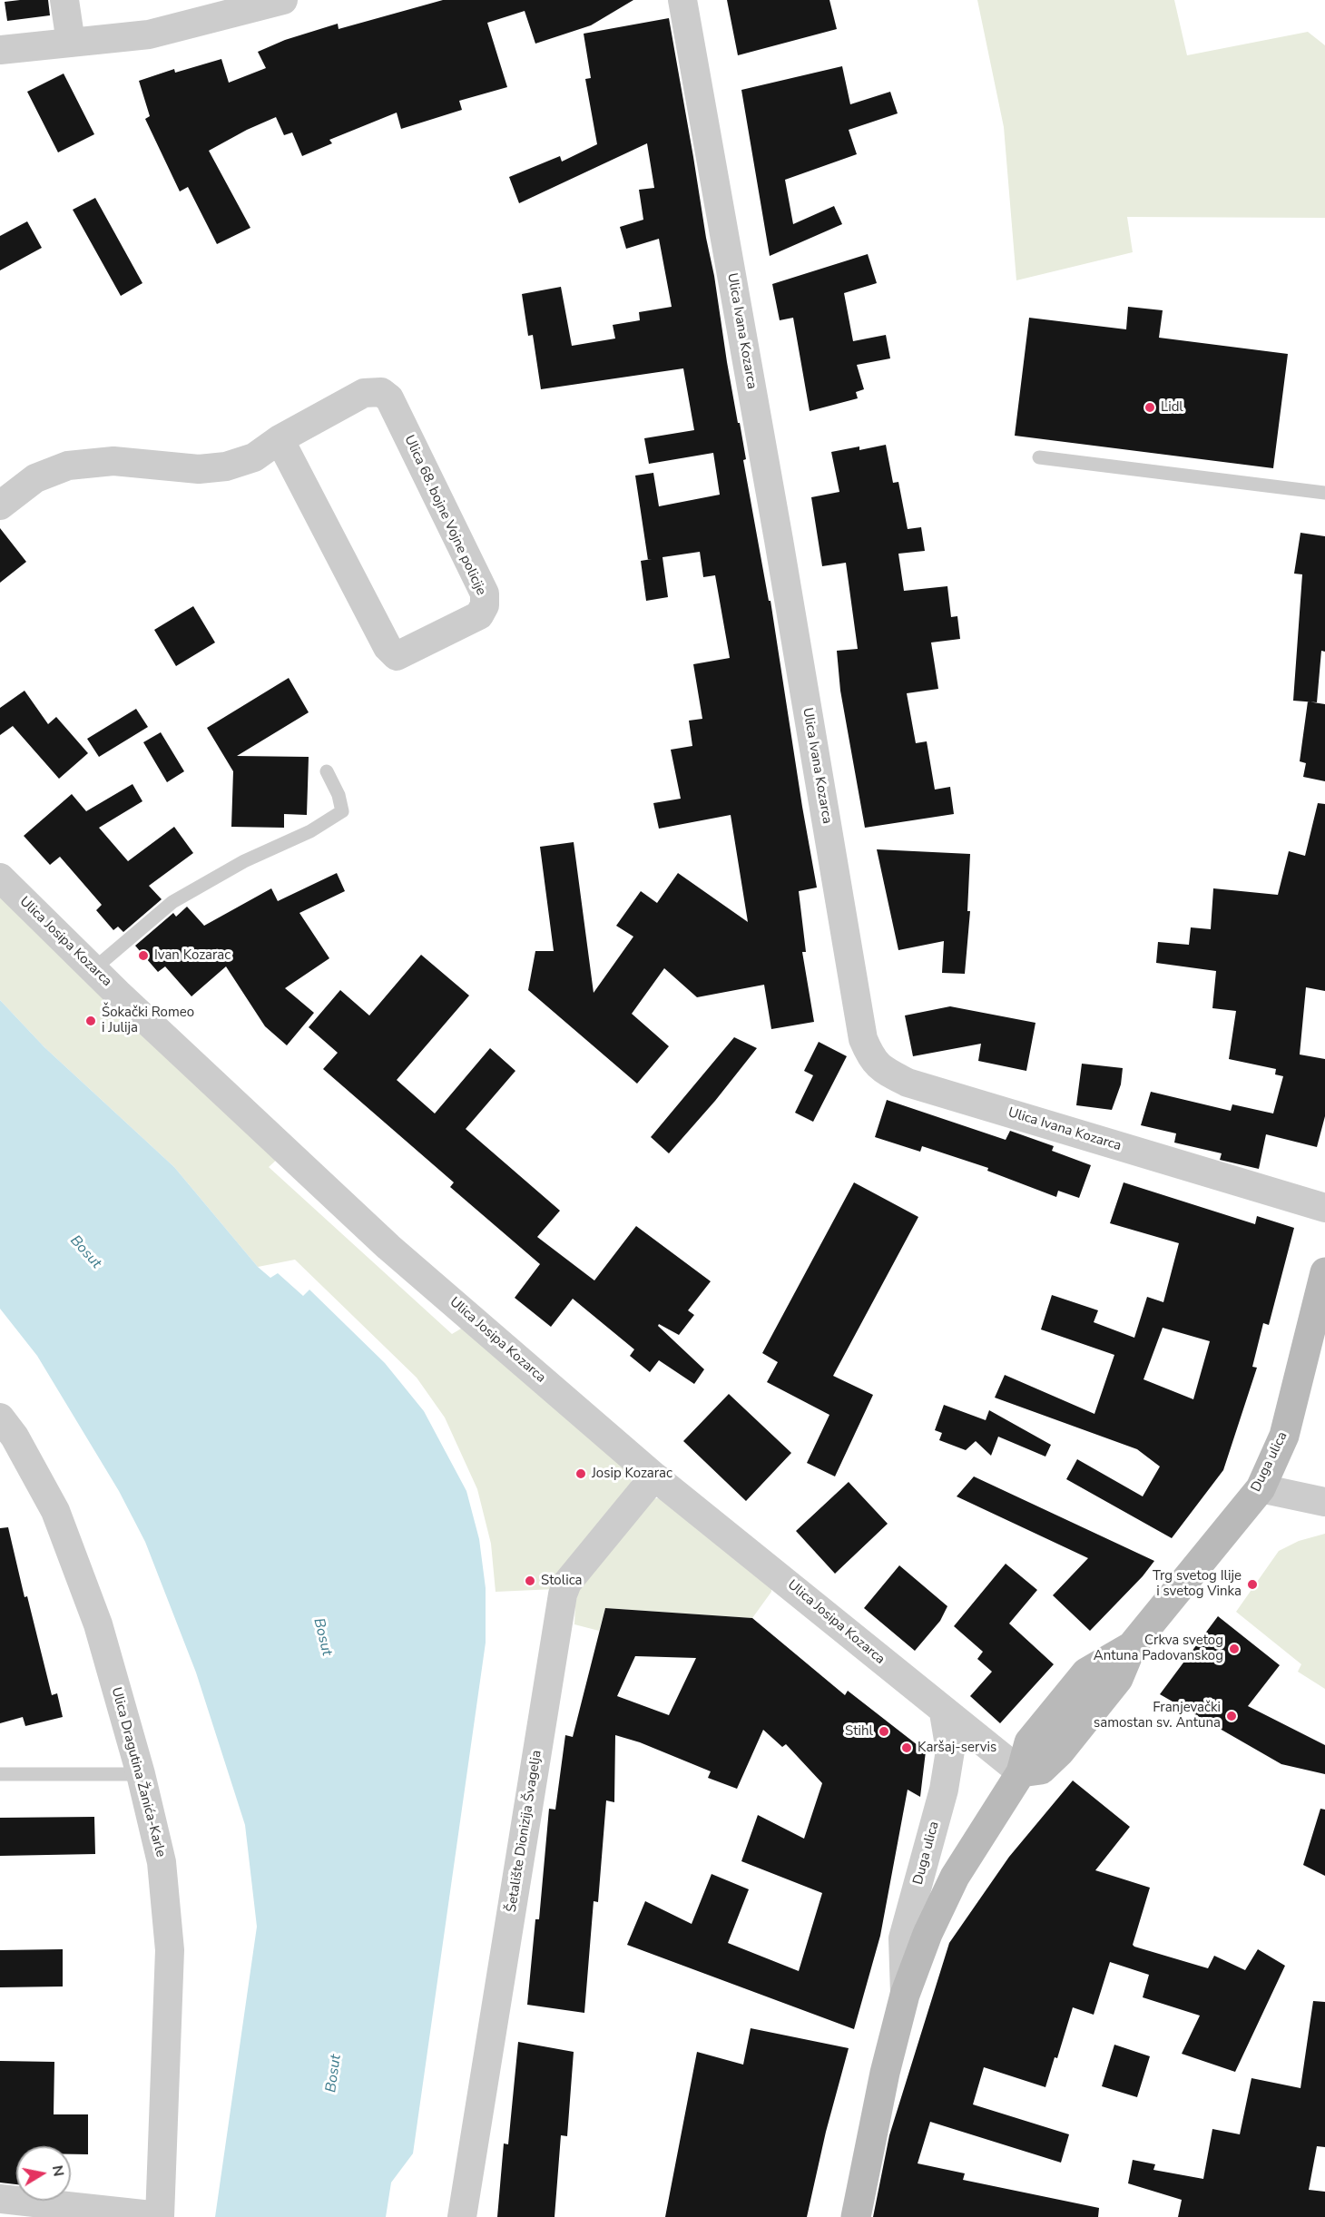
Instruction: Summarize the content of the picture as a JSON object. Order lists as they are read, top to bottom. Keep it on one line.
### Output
{"streets":{"main road":["Duga ulica"],"street":["Ulica Ivana Kozarca","Ulica 68. bojne Vojne policije","Ulica Josipa Kozarca","Ulica Dragutina Žanića-Karle","Šetalište Dionizija Švagelja"]},"crossings":[["Ulica Josipa Kozarca","Duga ulica"],["Ulica Josipa Kozarca","Šetalište Dionizija Švagelja"]],"water":["Bosut"],"places":["Lidl","Ivan Kozarac","Šokački Romeo i Julija","Josip Kozarac","Stolica","Trg svetog Ilije i svetog Vinka","Crkva svetog Antuna Padovanskog","Franjevački samostan sv. Antuna","Stihl","Karšaj-servis"],"north":"right"}
